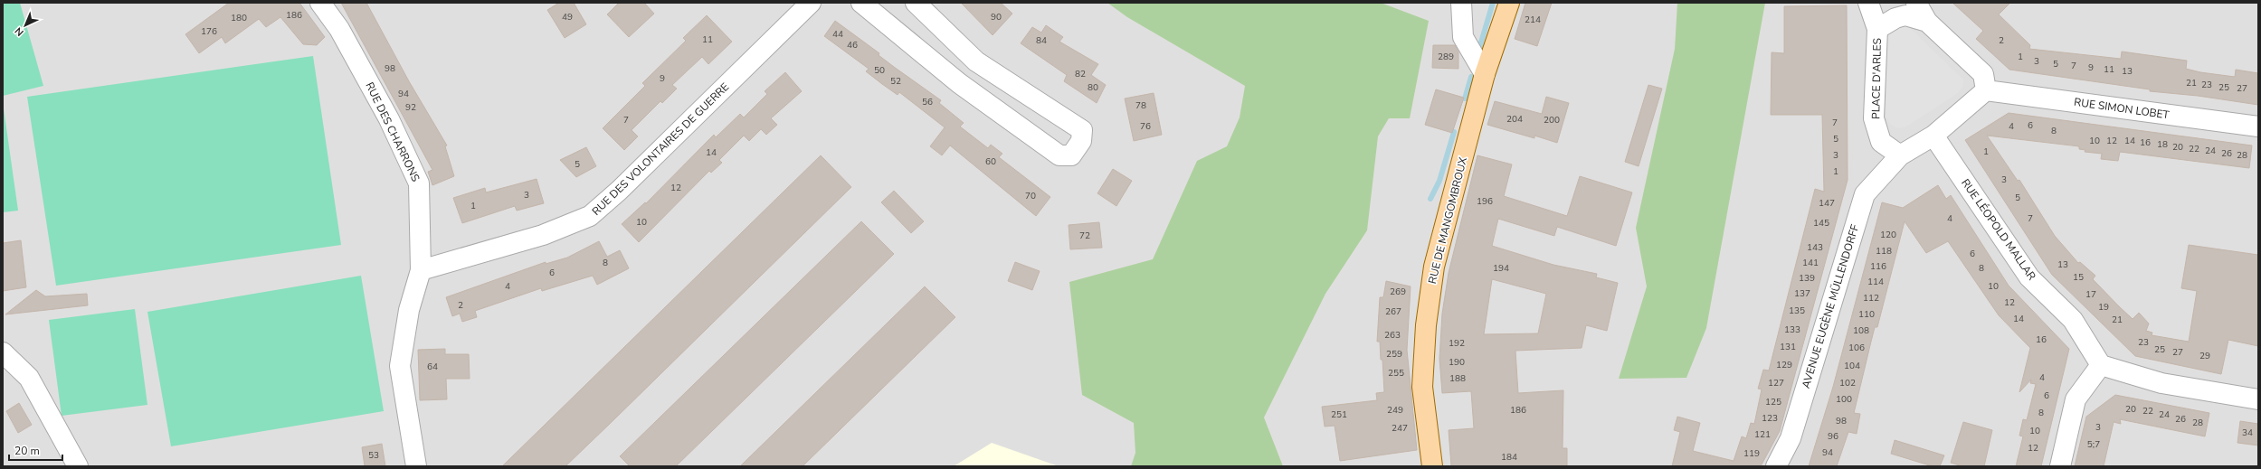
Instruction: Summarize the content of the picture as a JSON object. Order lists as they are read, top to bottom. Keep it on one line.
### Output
{"streets":{"main road":["RUE DE MANGOMBROUX"],"street":["PLACE D'ARLES","RUE SIMON LOBET","RUE DES CHARRONS","RUE DES VOLONTAIRES DE GUERRE","RUE LÉOPOLD MALLAR","AVENUE EUGÈNE MÜLLENDORFF"]},"crossings":[["PLACE D'ARLES","RUE SIMON LOBET"],["PLACE D'ARLES","AVENUE EUGÈNE MÜLLENDORFF"],["RUE DES CHARRONS","RUE DES VOLONTAIRES DE GUERRE"]],"house_numbers":["186","49","90","180","214","176","44","11","84","2","46","289","1","3","5","7","9","98","11","50","13","82","9","52","21","23","80","25","27","94","56","78","92","204","7","200","7","6","76","4","8","5","10","12","14","16","18","20","22","24","1","14","26","3","28","60","5","1","3","12","3","70","5","196","147","1","4","7","10","145","120","72","143","118","6","8","141","13","116","194","8","6","15","139","114","4","10","269","137","17","112","12","2","19","135","267","110","14","21","133","108","263","16","23","192","131","106","25","27","259","29","190","129","104","64","255","4","188","127","102","6","100","125","20","249","186","22","8","251","24","123","26","98","28","3","247","10","34","121","96","5;7","12","94","119","53","184"],"scale_bar":"20 m","north":"bottom left"}
